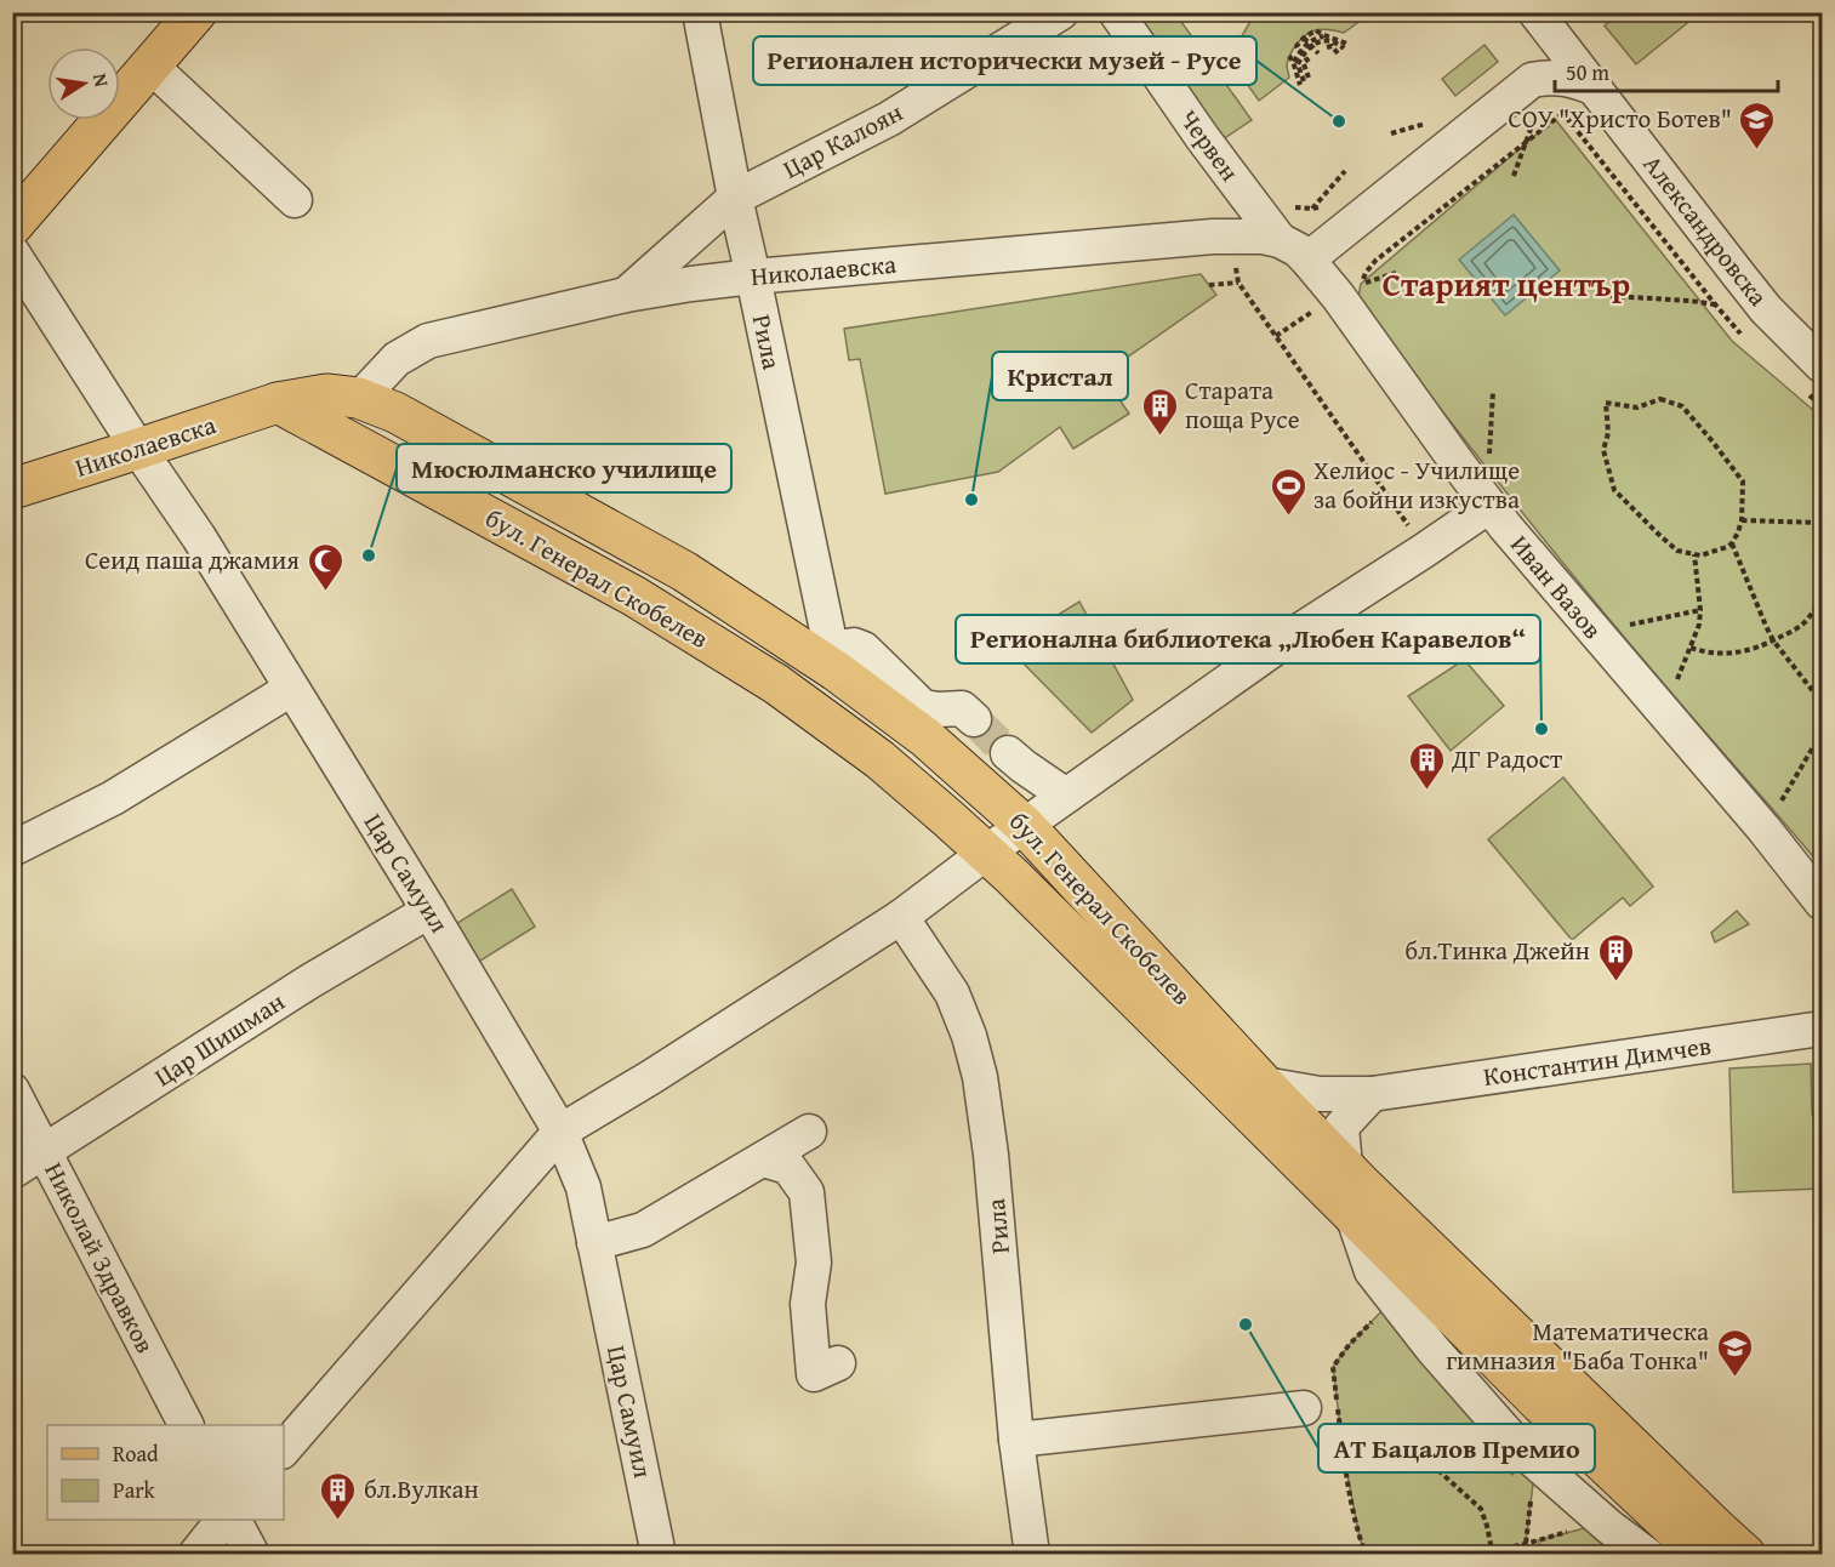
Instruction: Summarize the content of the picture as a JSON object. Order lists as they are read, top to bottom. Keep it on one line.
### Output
{"streets":{"main road":["Николаевска","бул. Генерал Скобелев"],"street":["Цар Калоян","Червен","Александровска","Рила","Иван Вазов","Цар Самуил","Цар Шишман","Константин Димчев","Николай Здравков"]},"crossings":[["Цар Калоян","Николаевска"],["Цар Калоян","Рила"],["Червен","Николаевска"],["Николаевска","Рила"],["Николаевска","бул. Генерал Скобелев"],["Николаевска","Иван Вазов"],["Николаевска","Цар Самуил"],["Рила","бул. Генерал Скобелев"],["бул. Генерал Скобелев","Константин Димчев"],["Цар Самуил","Цар Шишман"],["Цар Шишман","Николай Здравков"]],"districts":["Старият център"],"places":{"other":["Регионален исторически музей - Русе","Кристал","Мюсюлманско училище","Регионална библиотека „Любен Каравелов“","АТ Бацалов Премио"],"school or university":["СОУ \"Христо Ботев\"","Математическа гимназия \"Баба Тонка\""],"building":["Старата поща Русе","ДГ Радост","бл.Тинка Джейн","бл.Вулкан"],"sports":["Хелиос - Училище за бойни изкуства"],"mosque":["Сеид паша джамия"]},"legend":["Road","Park"],"scale_bar":"50 m","north":"right"}
